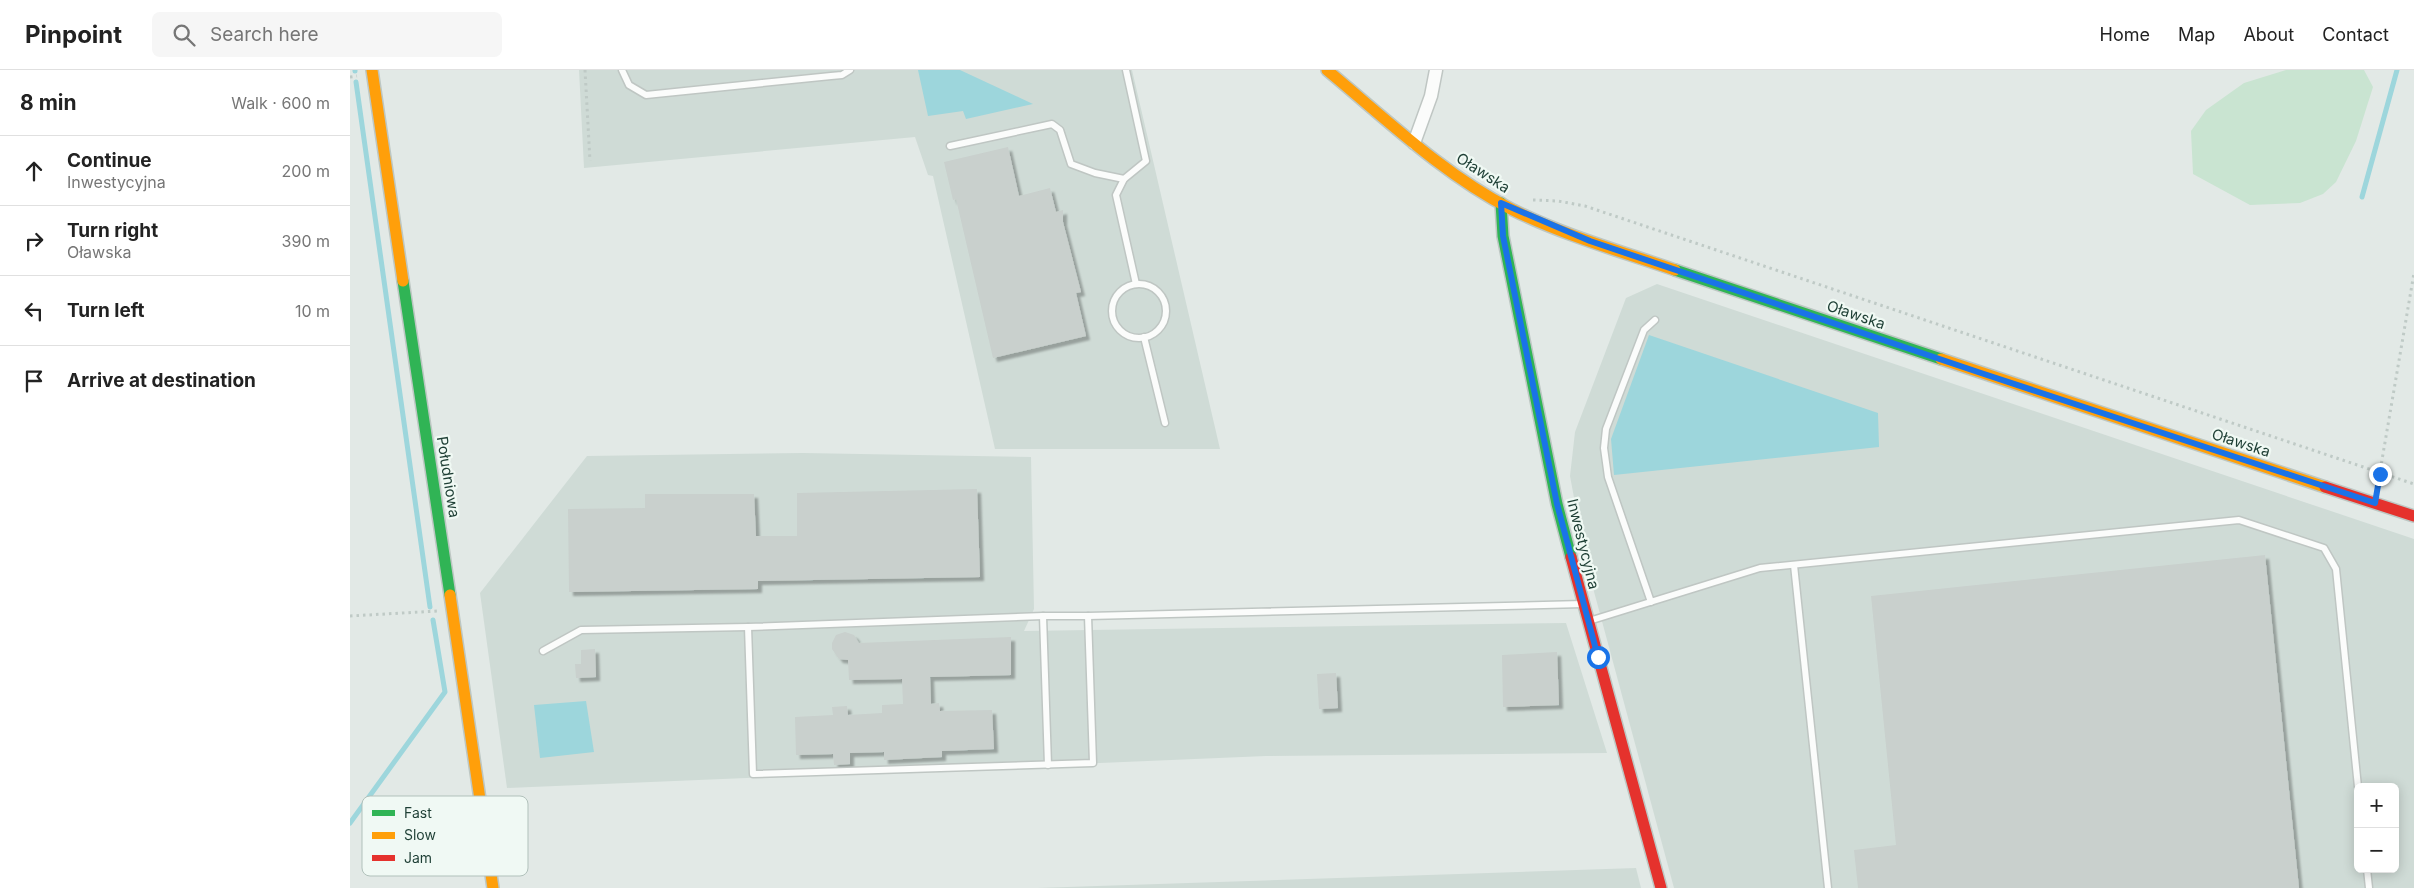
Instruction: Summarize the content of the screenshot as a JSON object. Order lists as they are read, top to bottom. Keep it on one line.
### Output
{"streets":{"street":["Oławska","Południowa","Inwestycyjna"]},"crossings":[["Oławska","Inwestycyjna"]],"legend":["Fast","Slow","Jam"],"page":{"header":"Pinpoint","search":"Search here","nav":["Home","Map","About","Contact"],"heading":["8 min","Walk · 600 m"],"list":[["Continue","Inwestycyjna","200 m"],["Turn right","Oławska","390 m"],["Turn left","10 m"],"Arrive at destination"],"map_buttons":["+","−"]}}
